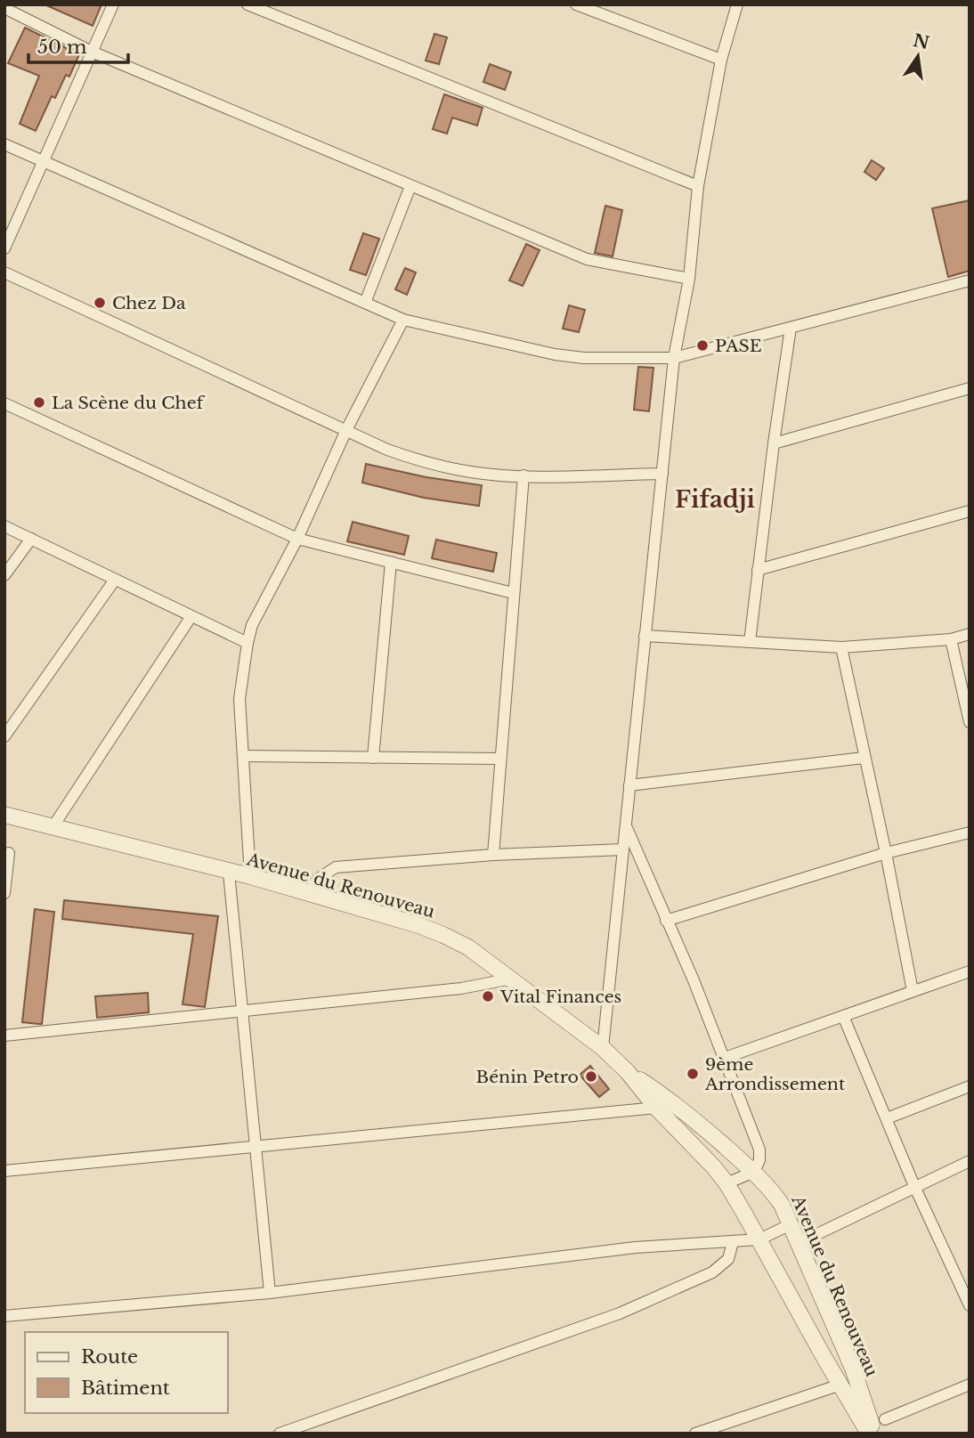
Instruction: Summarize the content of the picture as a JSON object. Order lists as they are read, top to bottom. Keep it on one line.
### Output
{"streets":{"main road":["Avenue du Renouveau"]},"districts":["Fifadji"],"places":["Chez Da","PASE","La Scène du Chef","Vital Finances","9ème Arrondissement","Bénin Petro"],"legend":["Route","Bâtiment"],"scale_bar":"50 m","north":"top"}
